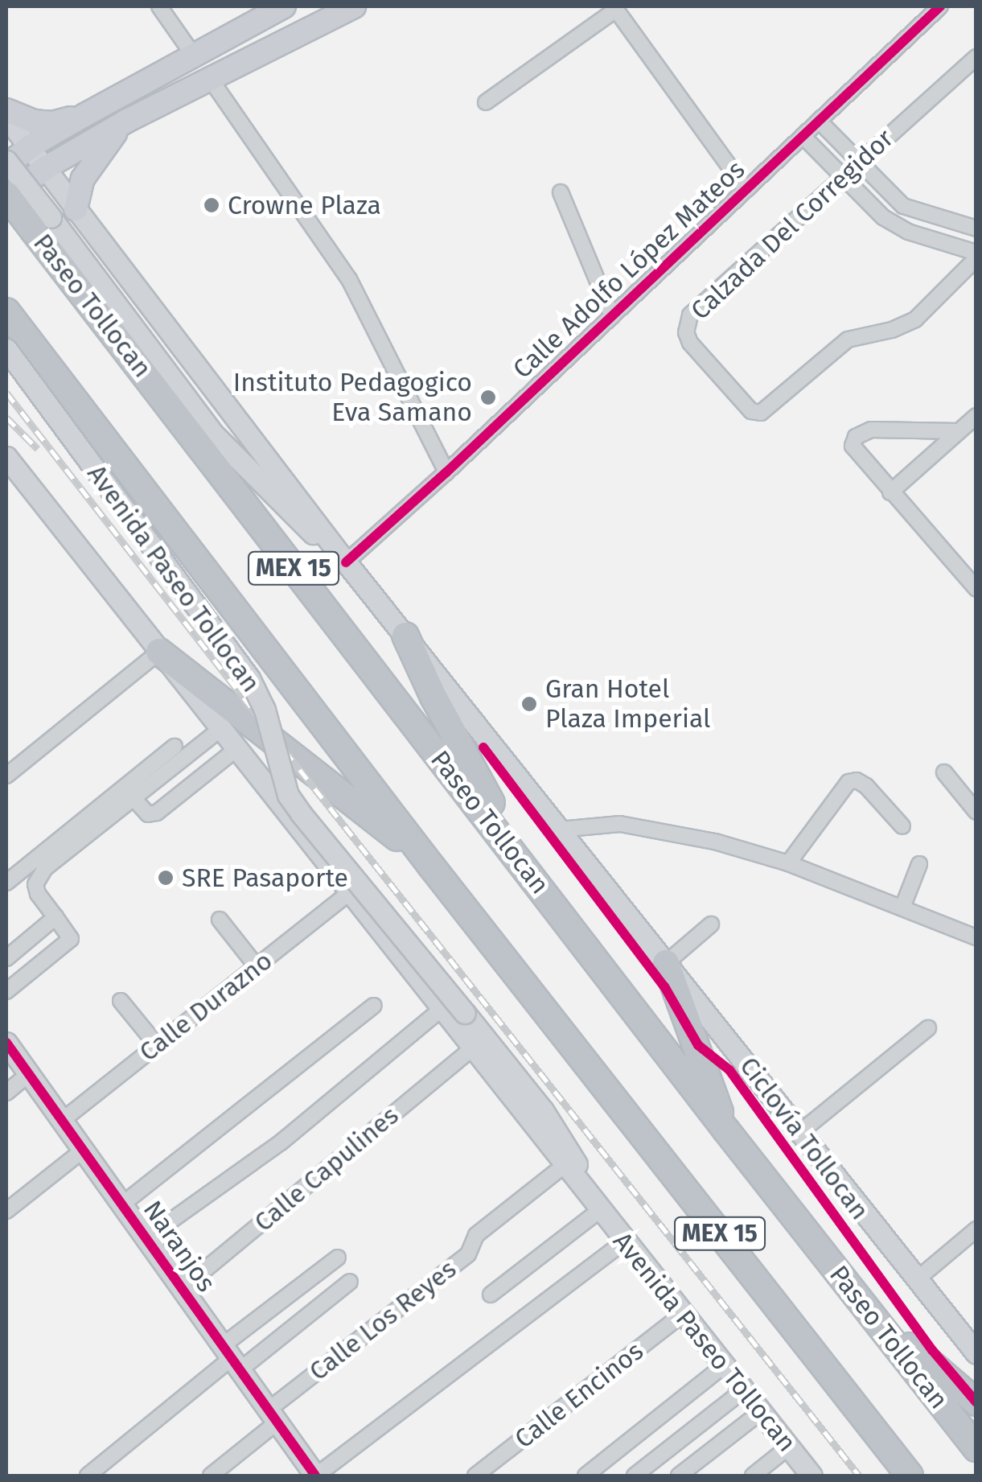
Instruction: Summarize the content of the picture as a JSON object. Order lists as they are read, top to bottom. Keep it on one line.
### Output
{"streets":{"highway":["Paseo Tollocan","MEX 15"],"main road":["Avenida Paseo Tollocan","Naranjos"],"street":["Calzada Del Corregidor","Calle Adolfo López Mateos","Calle Durazno","Calle Capulines","Calle Los Reyes","Calle Encinos"],"cycle path":["Ciclovía Tollocan"]},"crossings":[["Avenida Paseo Tollocan","Calle Durazno"],["Avenida Paseo Tollocan","Calle Capulines"],["Avenida Paseo Tollocan","Calle Los Reyes"],["Avenida Paseo Tollocan","Calle Encinos"],["Calle Durazno","Naranjos"],["Calle Capulines","Naranjos"],["Naranjos","Calle Los Reyes"]],"places":["Crowne Plaza","Instituto Pedagogico Eva Samano","Gran Hotel Plaza Imperial","SRE Pasaporte"]}
